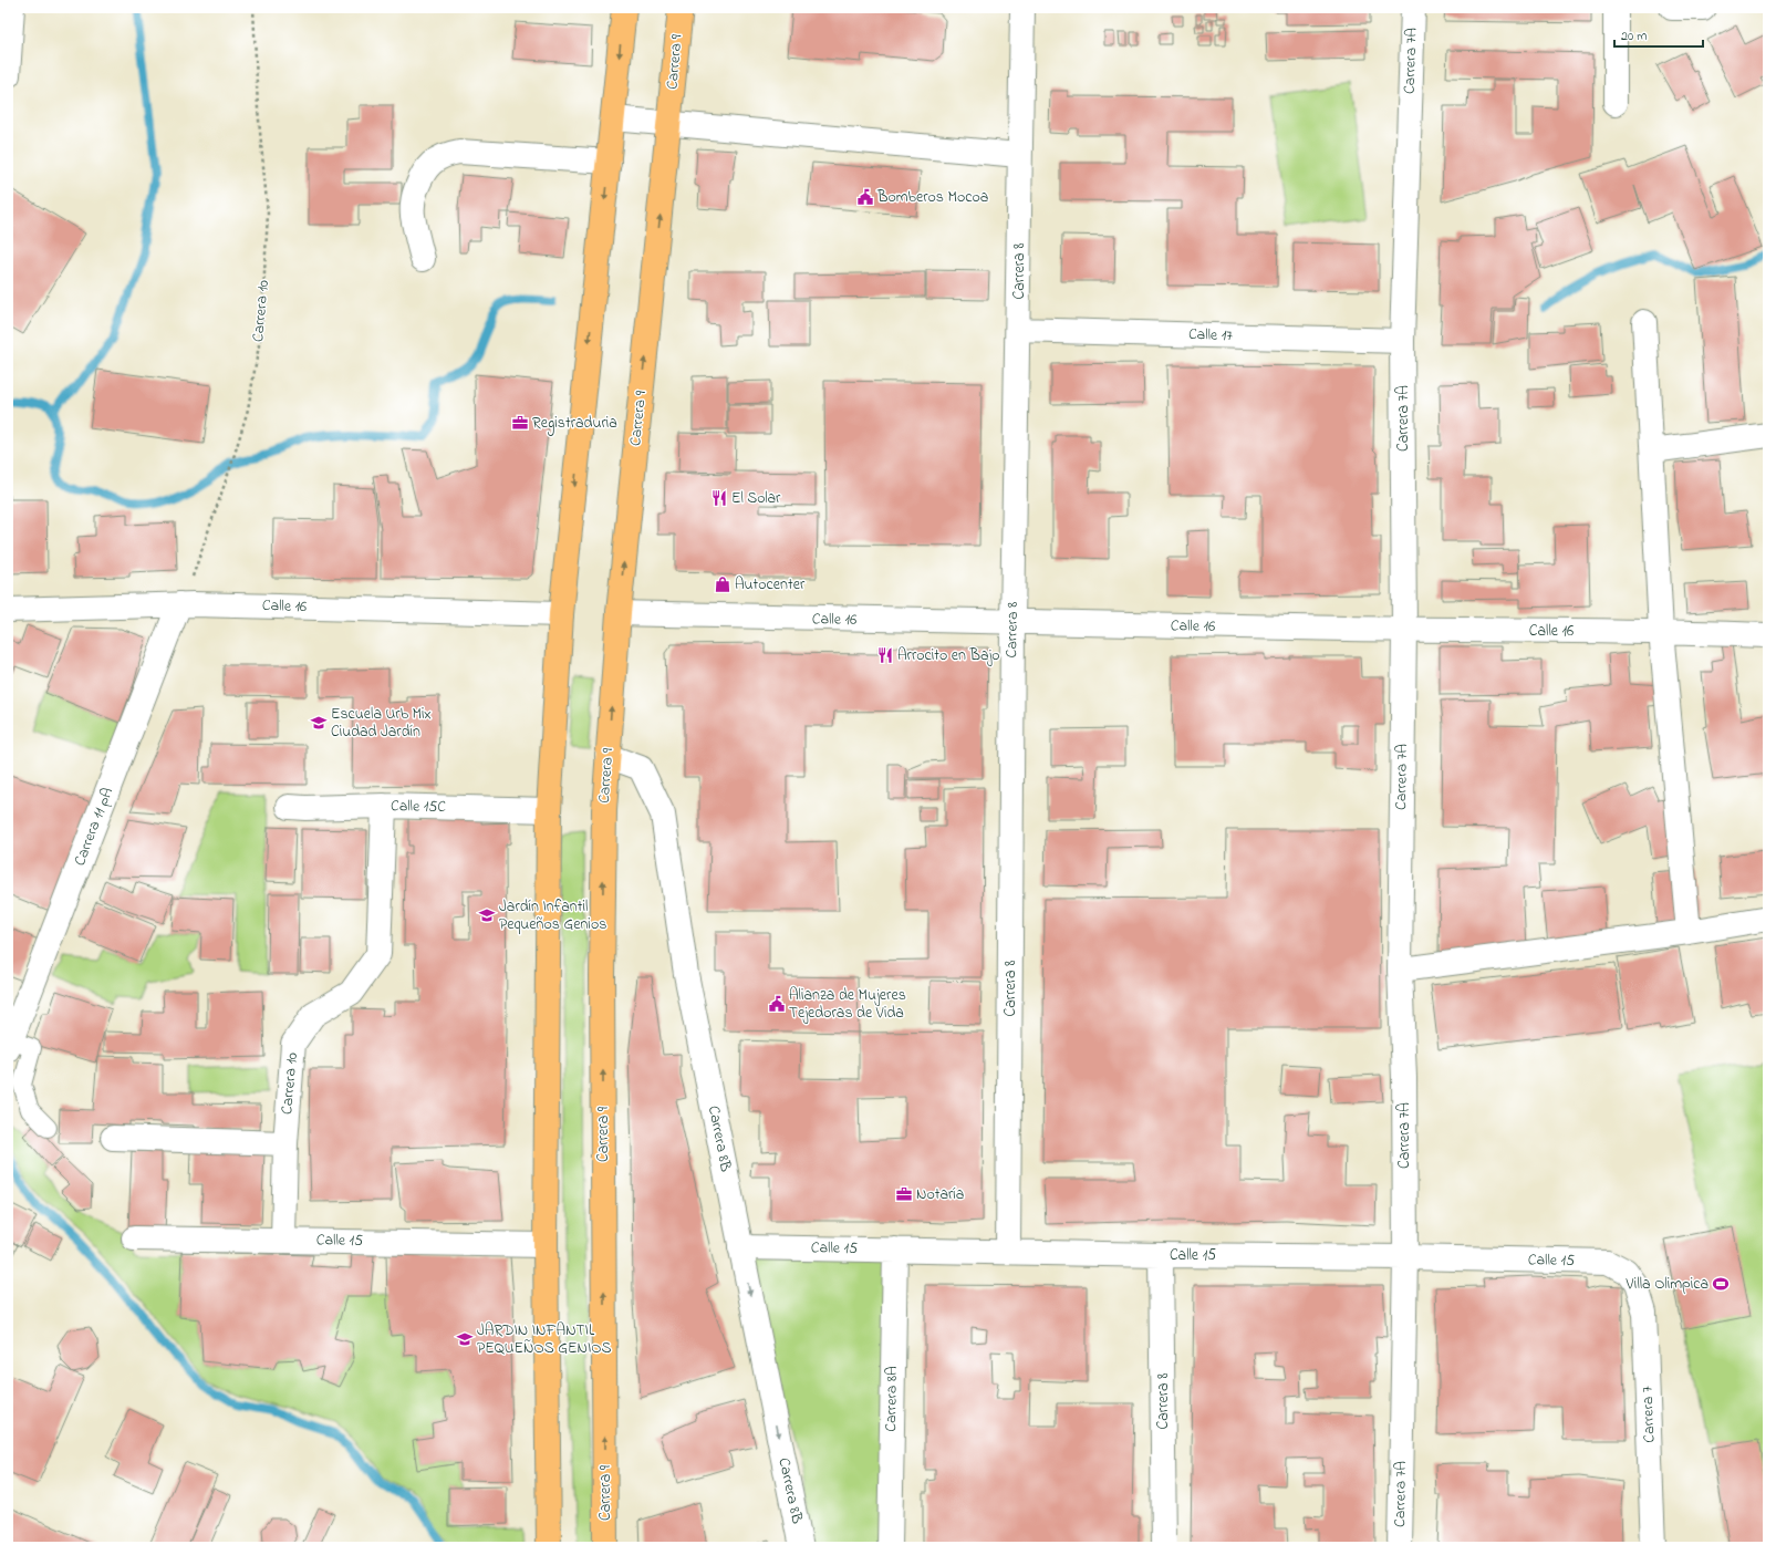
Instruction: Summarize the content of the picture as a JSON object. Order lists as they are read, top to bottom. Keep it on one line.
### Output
{"streets":{"highway":["Carrera 9"],"street":["Carrera 7A","Carrera 8","Carrera 10","Calle 17","Calle 16","Calle 15C","Carrera 11 pA","Carrera 8B","Calle 15","Carrera 8A","Carrera 7"]},"crossings":[["Carrera 7A","Calle 17"],["Carrera 7A","Calle 16"],["Carrera 7A","Calle 15"],["Carrera 9","Calle 16"],["Carrera 9","Carrera 8B"],["Carrera 8","Calle 17"],["Carrera 8","Calle 16"],["Carrera 8","Calle 15"],["Carrera 10","Calle 16"],["Carrera 10","Calle 15C"],["Carrera 10","Carrera 11 pA"],["Carrera 10","Calle 15"],["Calle 16","Carrera 11 pA"],["Carrera 8B","Calle 15"],["Calle 15","Carrera 8A"],["Calle 15","Carrera 7"]],"one_way":["Carrera 8B"],"places":{"public building":["Bomberos Mocoa","Alianza de Mujeres Tejedoras de Vida"],"office":["Registraduria","Notaría"],"restaurant":["El Solar","Arrocito en Bajo"],"shop":["Autocenter"],"school or university":["Escuela Urb Mix Ciudad Jardín","Jardín Infantil Pequeños Genios","JARDIN INFANTIL PEQUEÑOS GENIOS"],"sports":["Villa Olimpica"]},"scale_bar":"20 m"}
